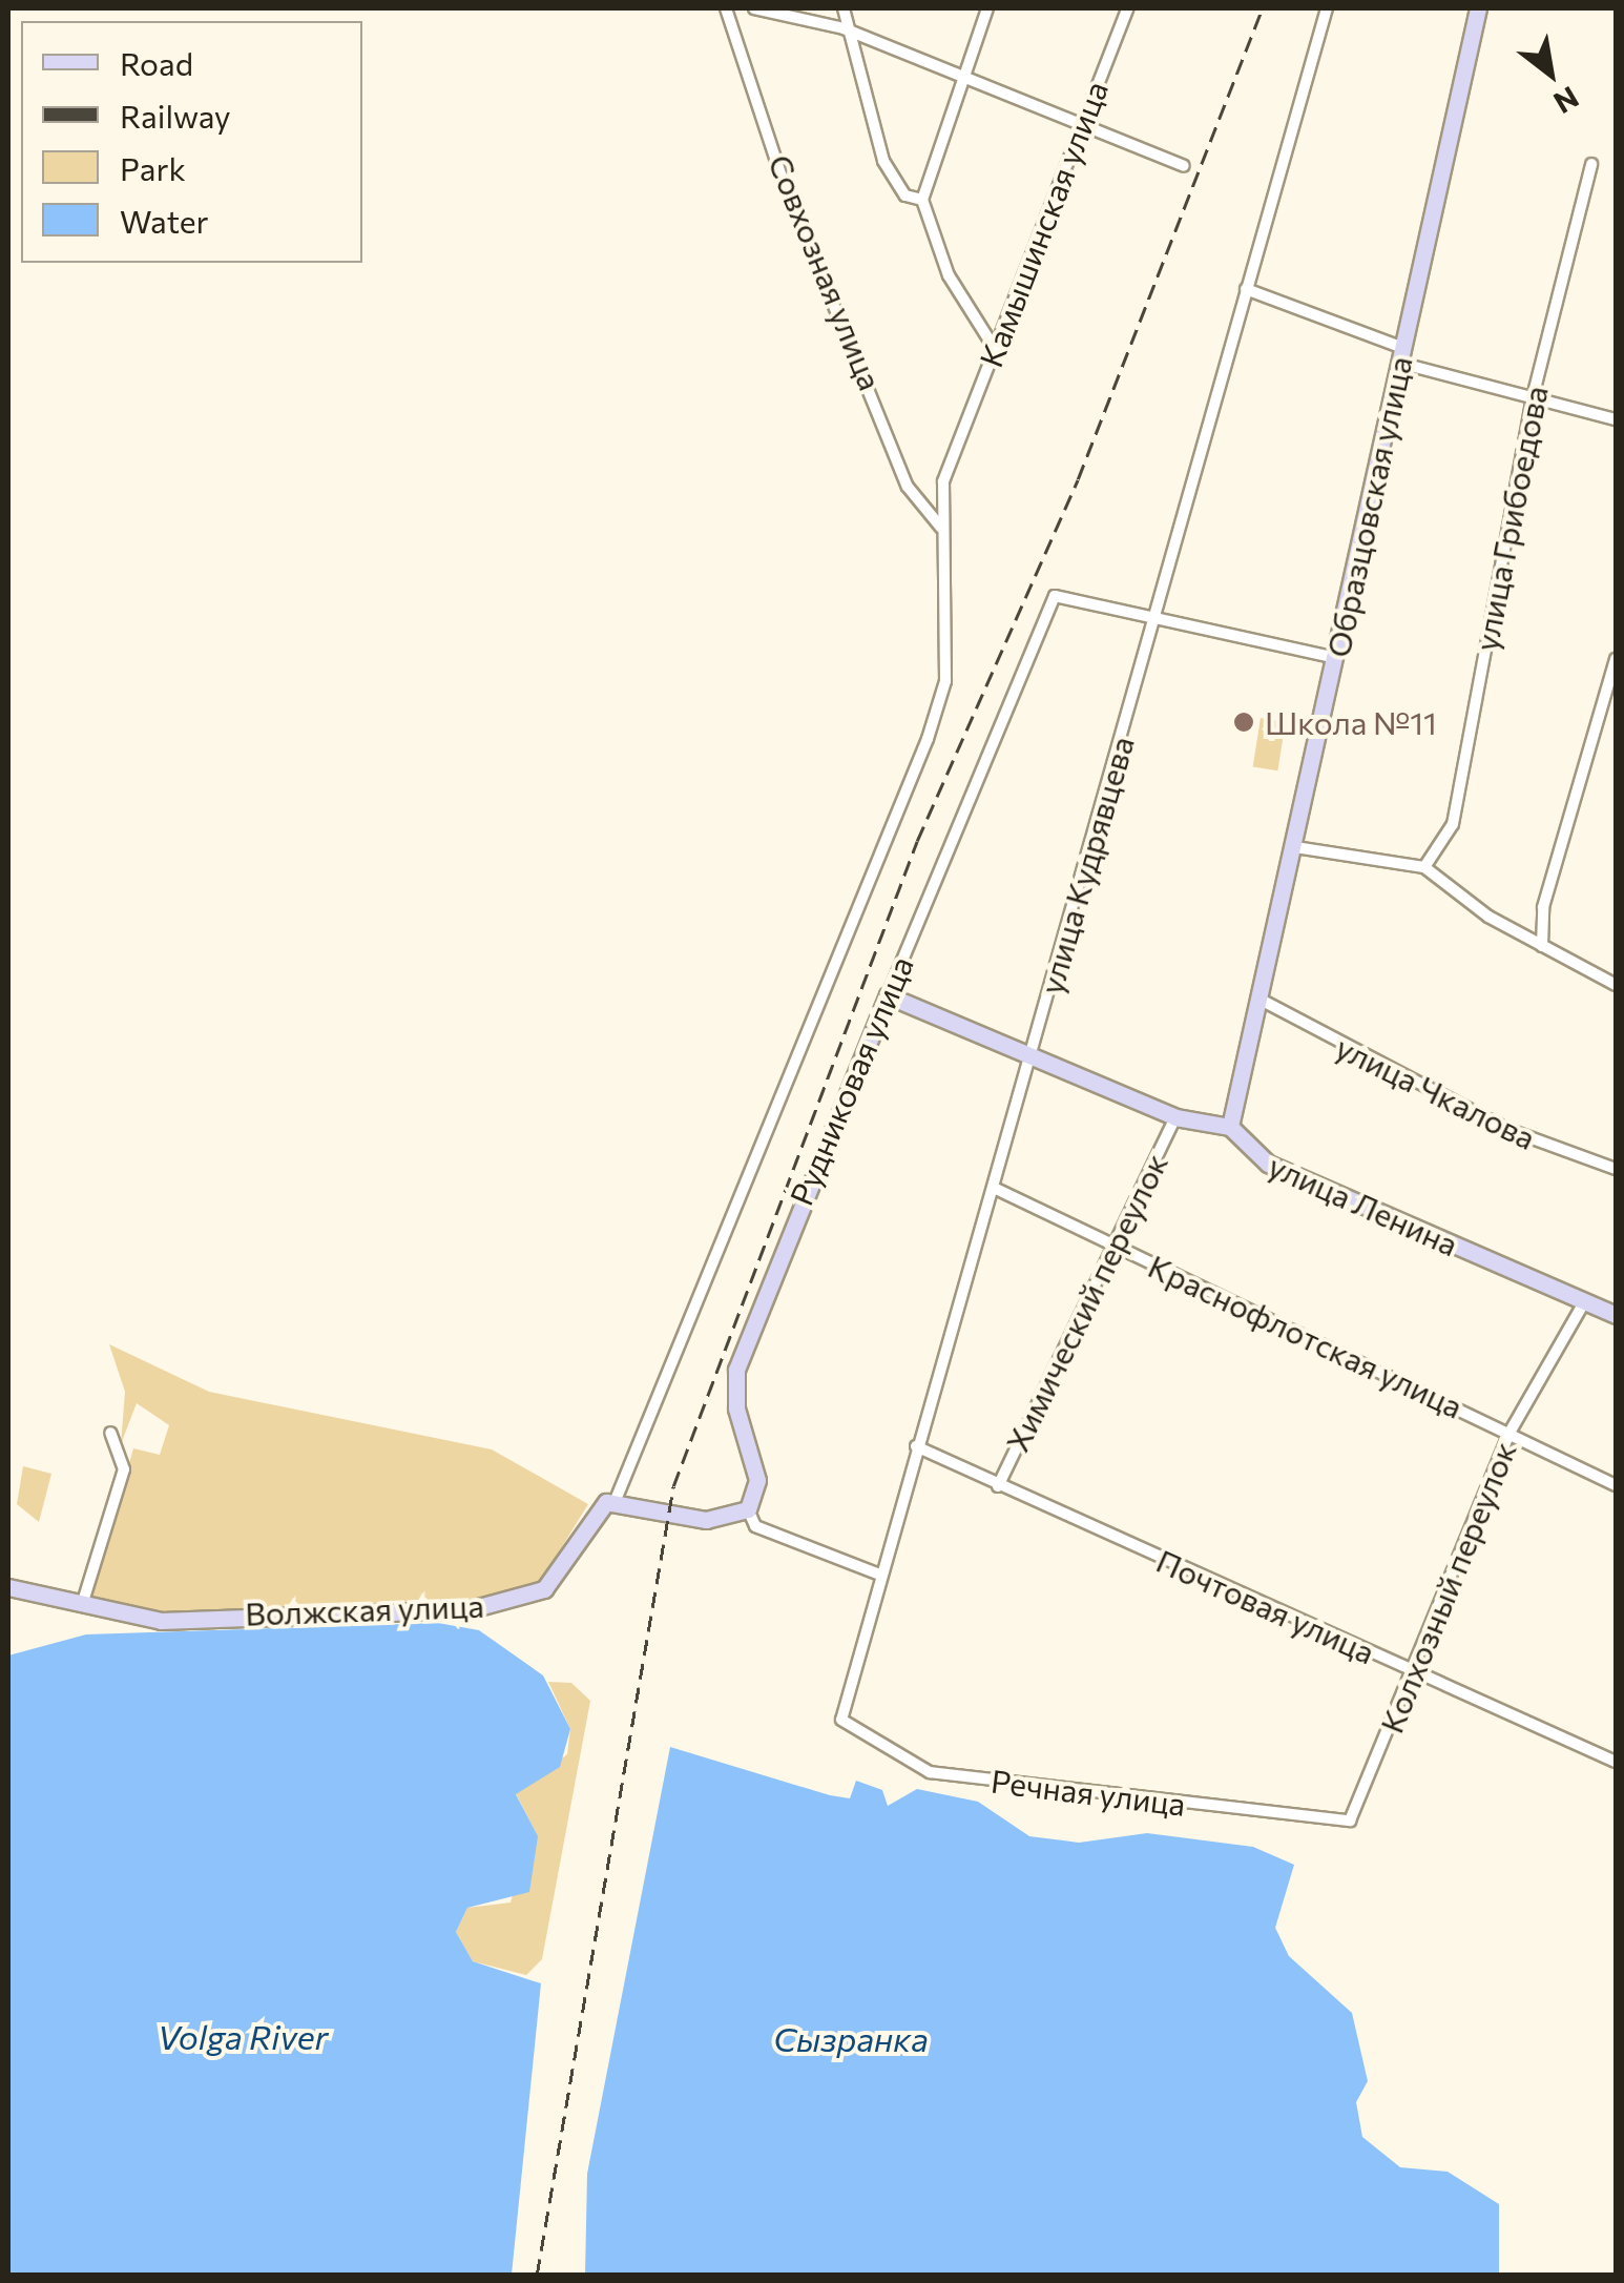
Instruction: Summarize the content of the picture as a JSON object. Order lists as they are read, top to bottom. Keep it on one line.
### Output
{"streets":{"street":["Камышинская улица","Совхозная улица","Образцовская улица","улица Грибоедова","улица Кудрявцева","Рудниковая улица","улица Чкалова","улица Ленина","Химический переулок","Краснофлотская улица","Колхозный переулок","Почтовая улица","Волжская улица","Речная улица"]},"crossings":[["Камышинская улица","Совхозная улица"],["Камышинская улица","Волжская улица"],["Образцовская улица","улица Чкалова"],["Образцовская улица","улица Ленина"],["улица Кудрявцева","Рудниковая улица"],["улица Кудрявцева","Краснофлотская улица"],["улица Кудрявцева","Почтовая улица"],["улица Кудрявцева","Речная улица"],["улица Ленина","Колхозный переулок"],["Химический переулок","Краснофлотская улица"],["Химический переулок","Почтовая улица"],["Краснофлотская улица","Колхозный переулок"],["Колхозный переулок","Почтовая улица"],["Колхозный переулок","Речная улица"]],"water":["Volga River","Сызранка"],"places":["Школа №11"],"legend":["Road","Railway","Park","Water"],"north":"bottom right"}
